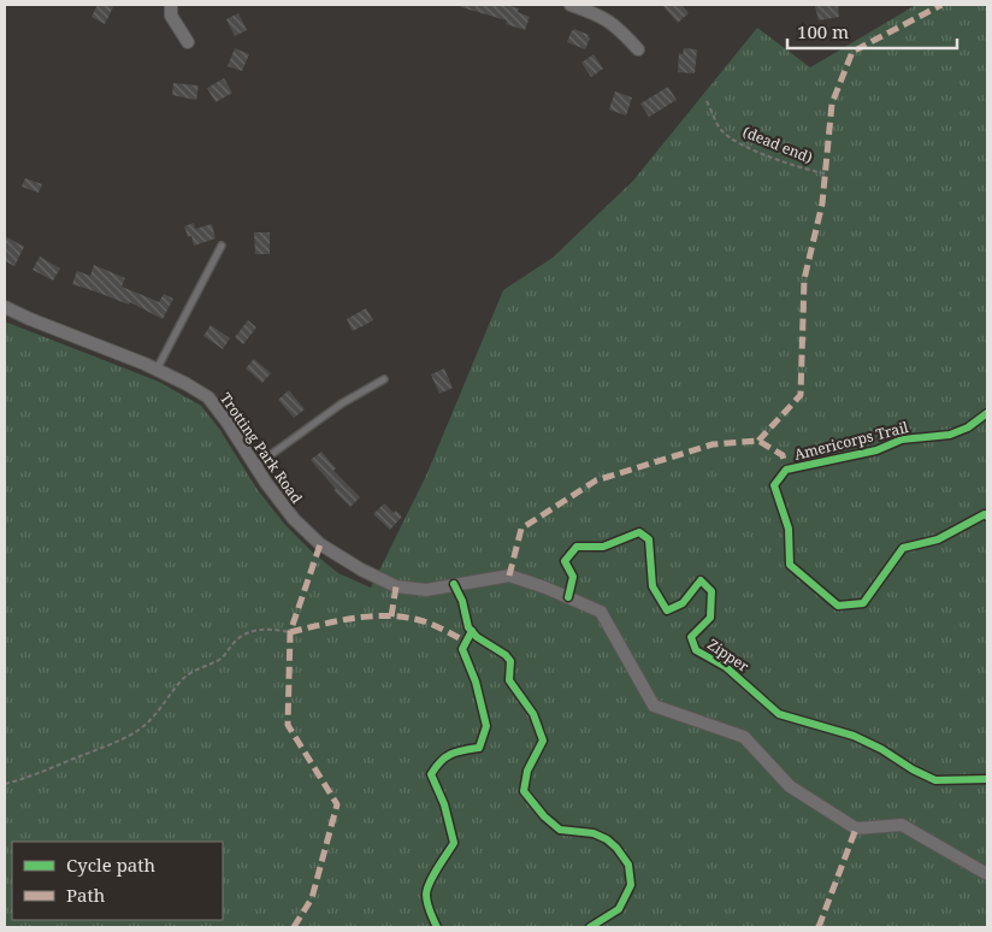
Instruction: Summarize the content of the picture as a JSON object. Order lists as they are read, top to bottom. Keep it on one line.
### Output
{"streets":{"street":["Trotting Park Road"],"path":["(dead end)"],"cycle path":["Americorps Trail","Zipper"]},"legend":["Cycle path","Path"],"scale_bar":"100 m"}
